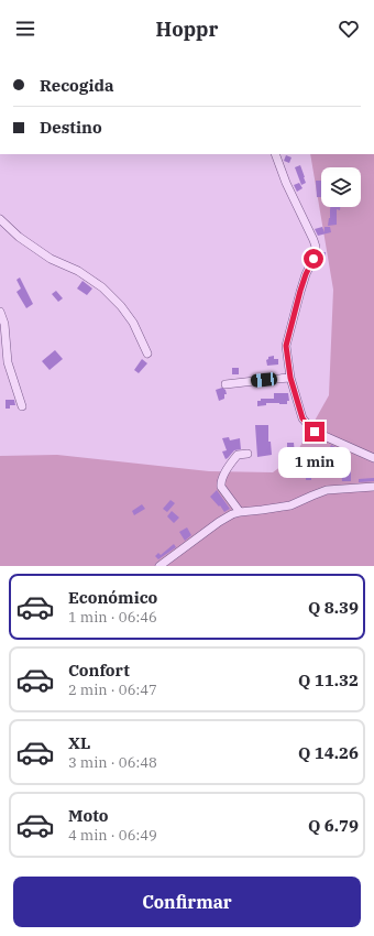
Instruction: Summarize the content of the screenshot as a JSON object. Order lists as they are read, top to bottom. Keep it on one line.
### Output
{"page":{"header":"Hoppr","banner":["Recogida","Destino"],"bubble":"1 min","list":[{"name":"Económico","note":"1 min · 06:46","value":"Q 8.39"},{"name":"Confort","note":"2 min · 06:47","value":"Q 11.32"},{"name":"XL","note":"3 min · 06:48","value":"Q 14.26"},{"name":"Moto","note":"4 min · 06:49","value":"Q 6.79"}],"buttons":"Confirmar"}}
